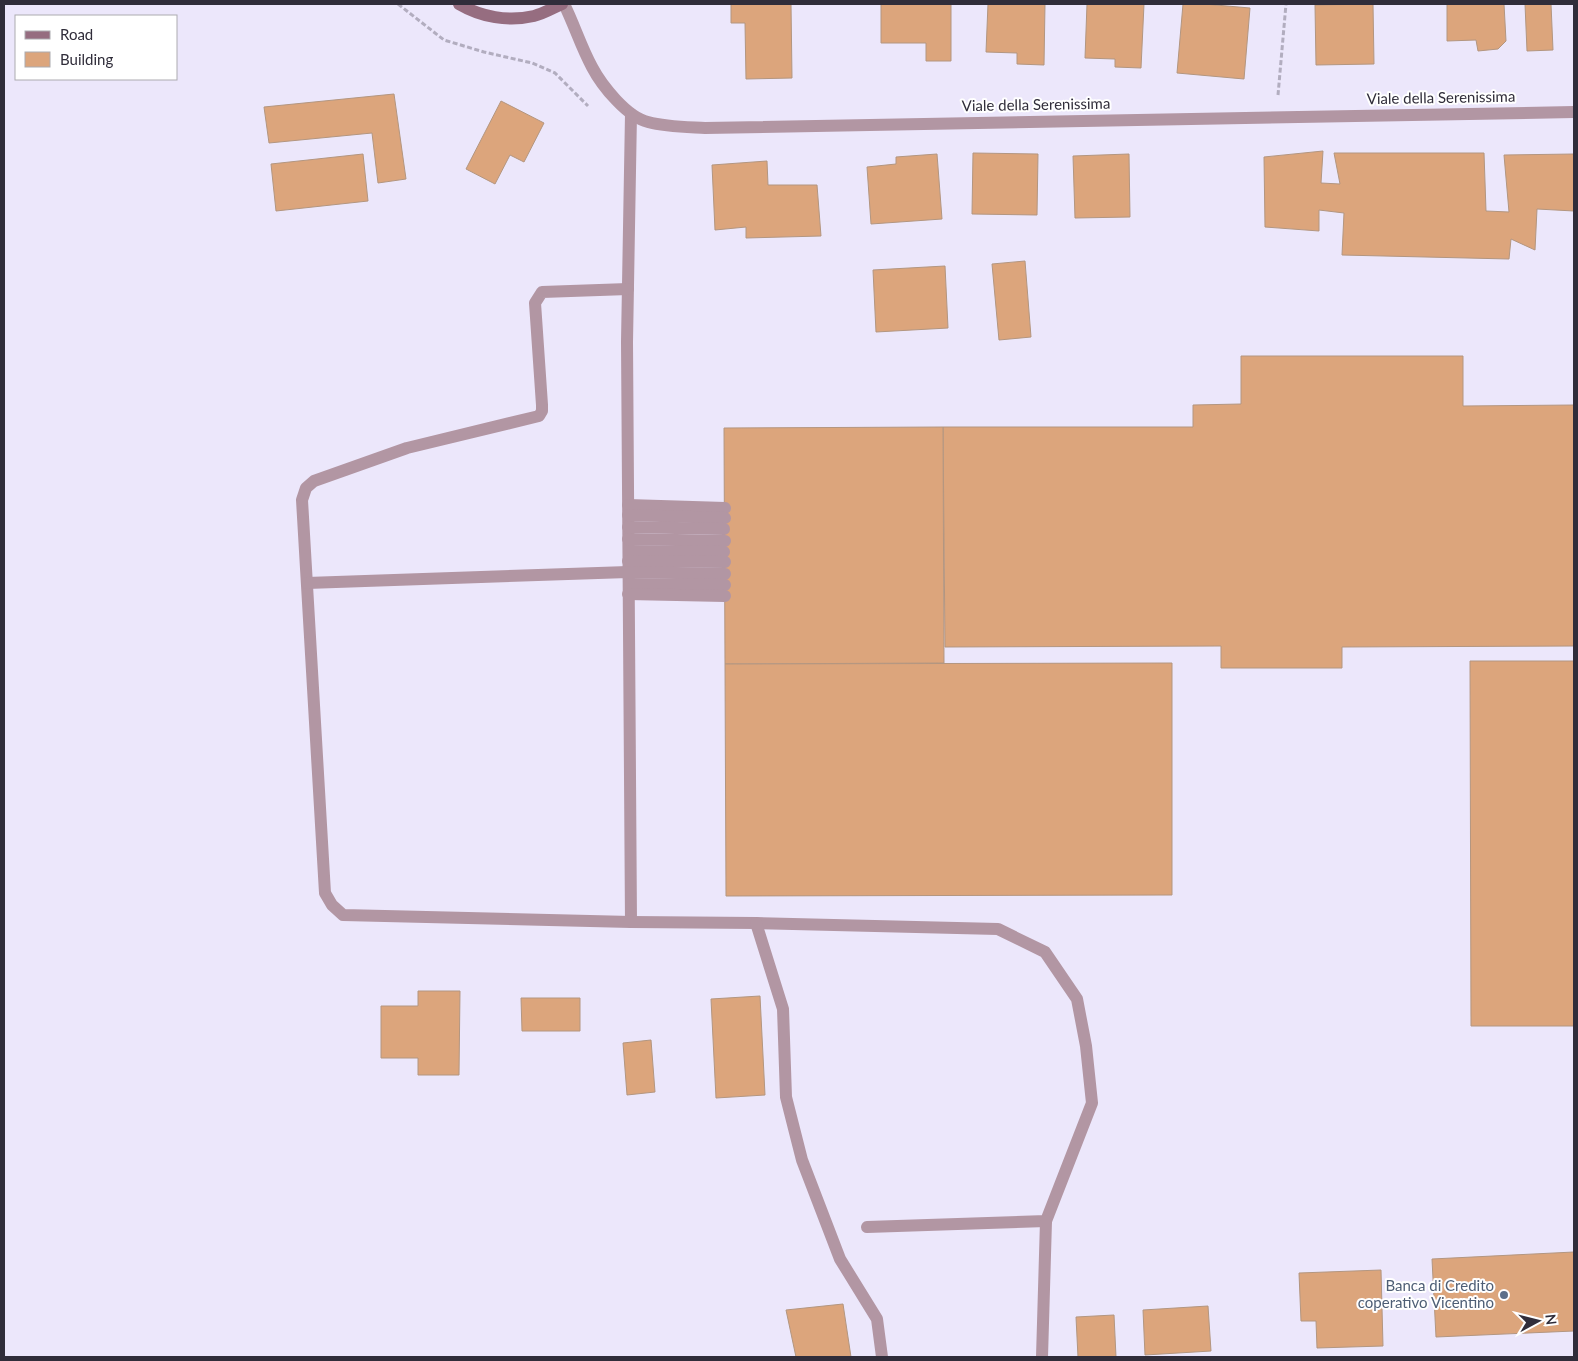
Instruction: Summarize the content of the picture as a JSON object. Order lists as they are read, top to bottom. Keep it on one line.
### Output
{"streets":{"street":["Viale della Serenissima"]},"places":["Banca di Credito coperativo Vicentino"],"legend":["Road","Building"],"north":"right"}
